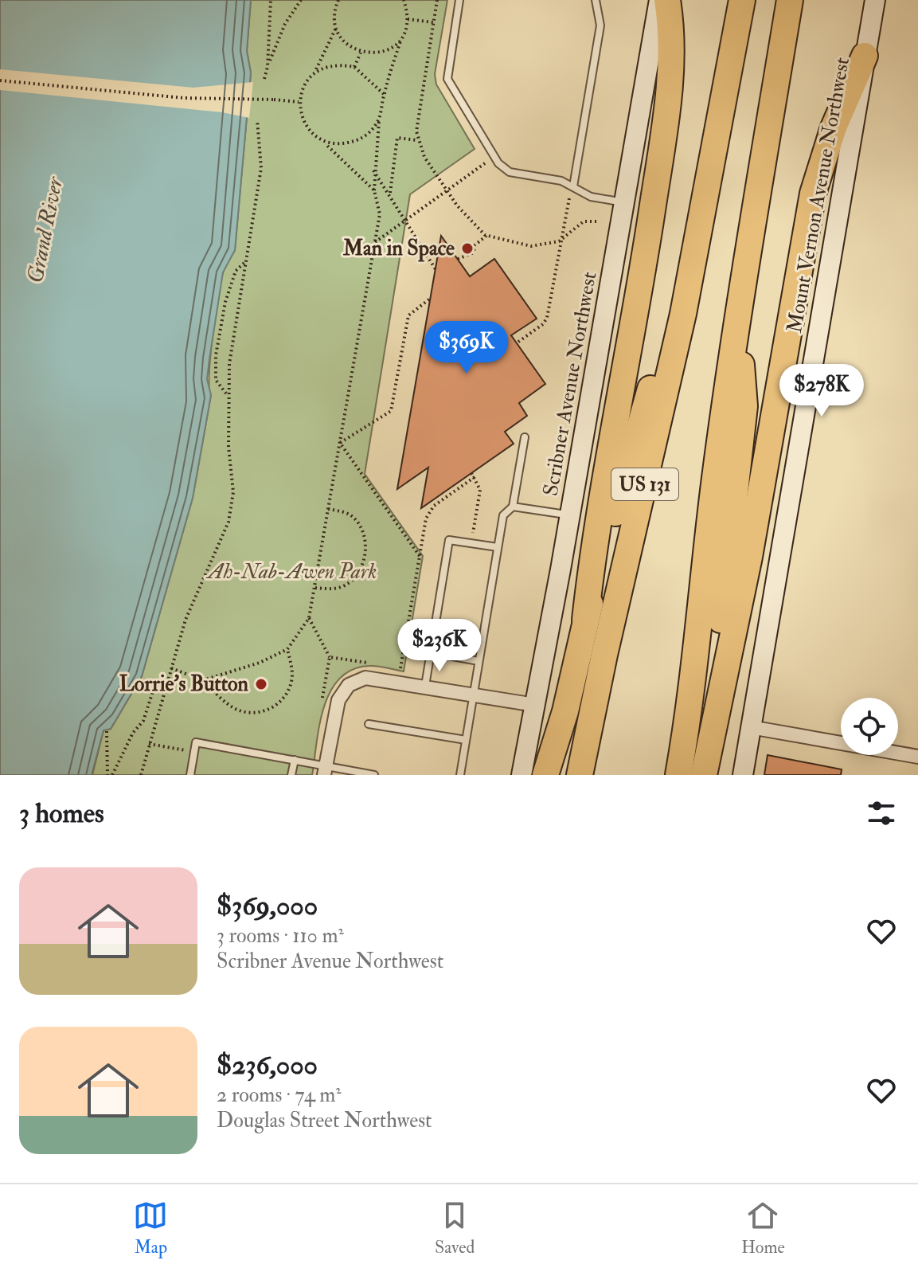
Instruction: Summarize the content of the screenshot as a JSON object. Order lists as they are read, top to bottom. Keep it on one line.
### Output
{"streets":{"highway":["US 131"],"street":["Mount Vernon Avenue Northwest","Scribner Avenue Northwest"]},"water":["Grand River"],"parks":["Ah-Nab-Awen Park"],"places":["Man in Space","Lorrie's Button"],"page":{"price":["$369K","$278K","$236K"],"heading":"3 homes","list":[{"name":"$369,000","note":"3 rooms · 110 m² · Scribner Avenue Northwest"},{"name":"$236,000","note":"2 rooms · 74 m² · Douglas Street Northwest"}],"tabs":["Map","Saved","Home"]}}
